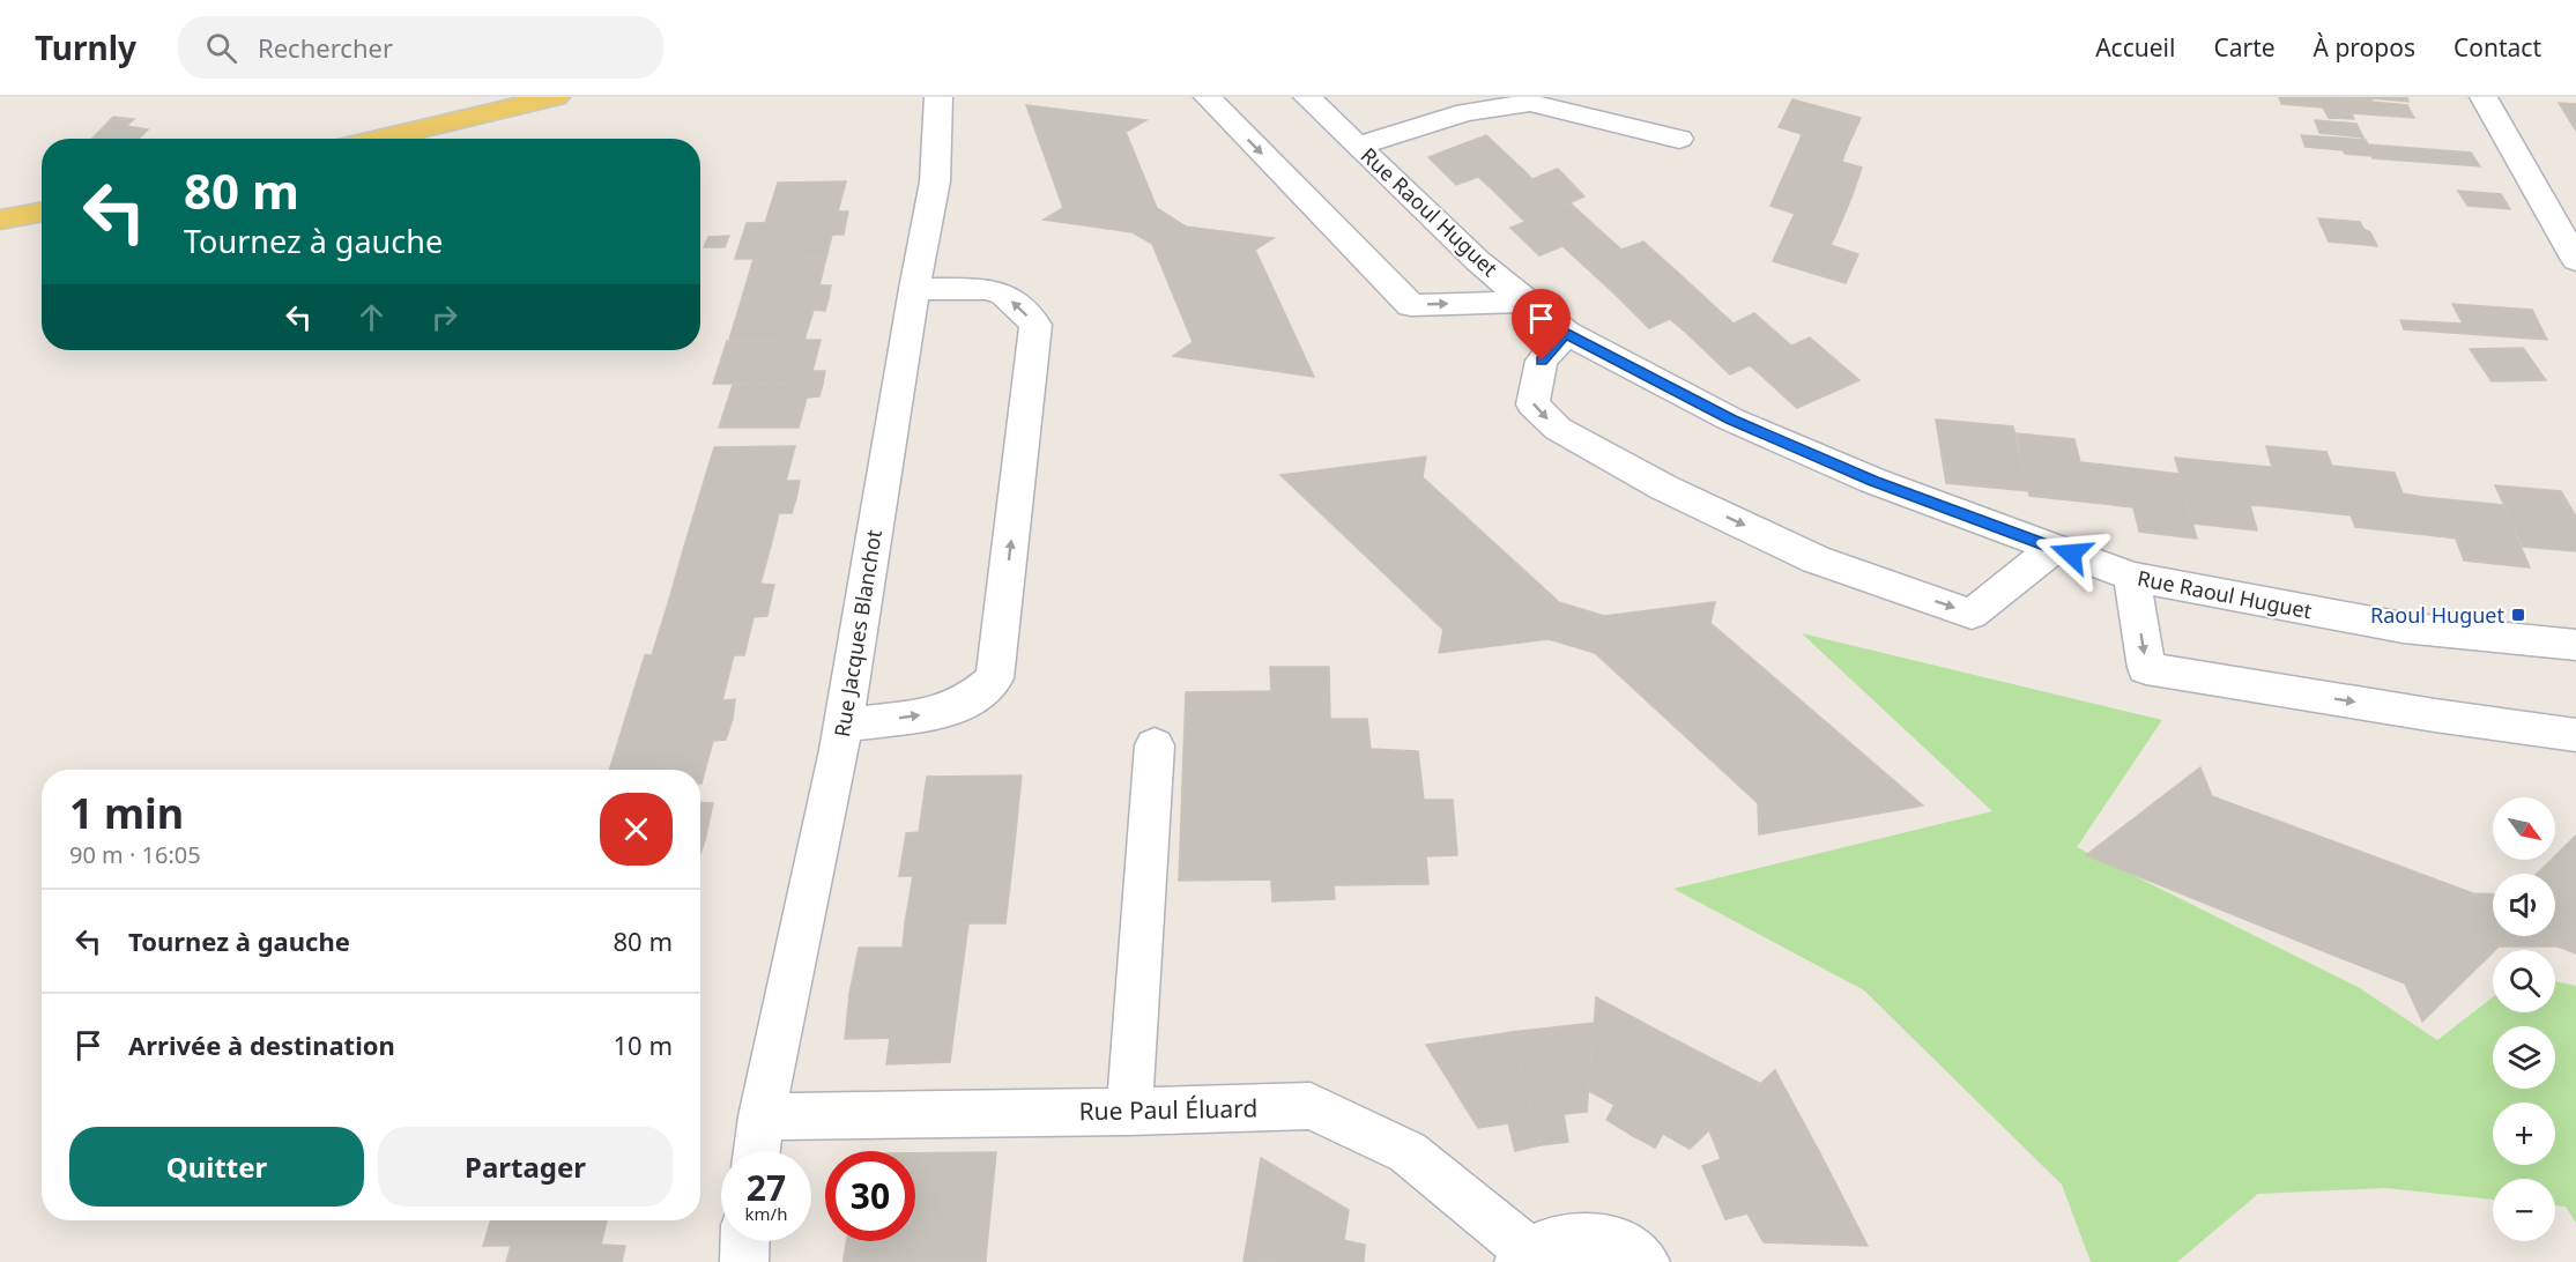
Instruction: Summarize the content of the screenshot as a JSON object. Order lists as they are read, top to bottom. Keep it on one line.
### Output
{"streets":{"street":["Rue Raoul Huguet","Rue Jacques Blanchot","Rue Paul Éluard"]},"crossings":[["Rue Jacques Blanchot","Rue Paul Éluard"]],"places":{"transit":["Raoul Huguet"]},"north":"bottom right","page":{"header":"Turnly","search":"Rechercher","nav":["Accueil","Carte","À propos","Contact"],"turn":["80 m","Tournez à gauche"],"heading":["1 min","90 m · 16:05"],"map_buttons":["+","−"],"list":[{"name":"Tournez à gauche","value":"80 m"},{"name":"Arrivée à destination","value":"10 m"}],"buttons":["Quitter","Partager"],"speed":"27 km/h","limit":"30"}}
